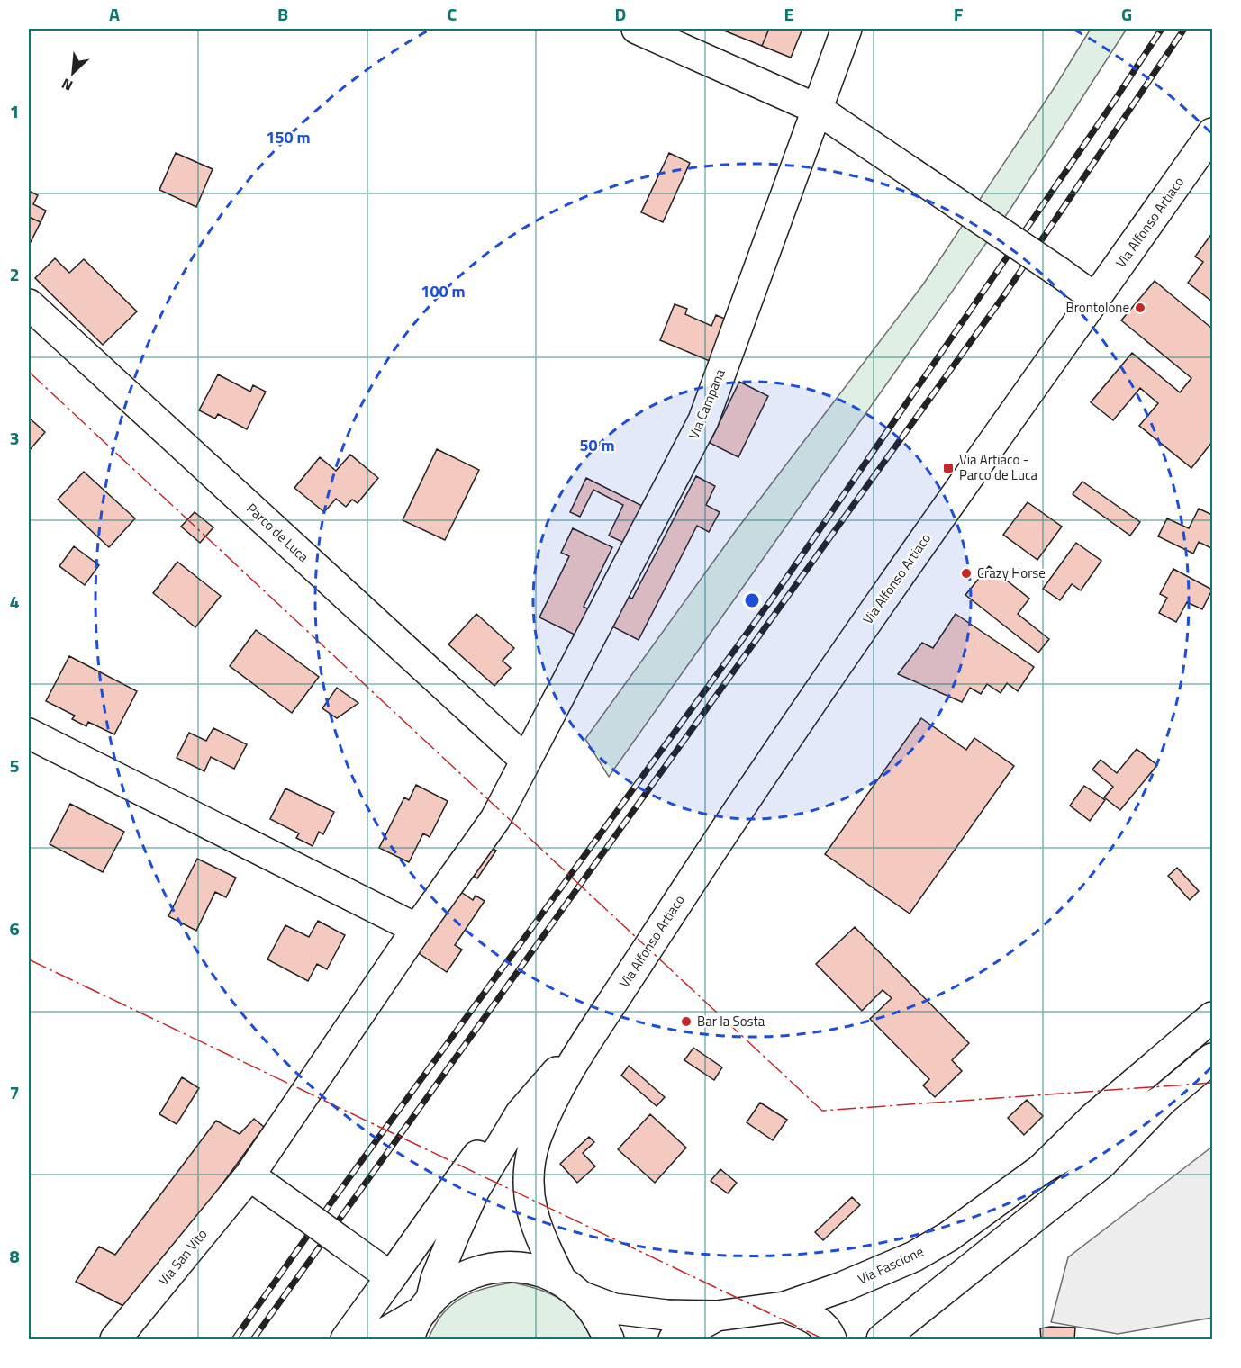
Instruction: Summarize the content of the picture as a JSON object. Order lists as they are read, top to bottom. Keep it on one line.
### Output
{"streets":{"main road":["Via Alfonso Artiaco","Via Campana","Parco de Luca","Via San Vito","Via Fascione"]},"crossings":[["Via Campana","Parco de Luca"],["Via Campana","Via San Vito"]],"places":{"other":["Brontolone","Crazy Horse","Bar la Sosta"],"transit":["Via Artiaco - Parco de Luca"]},"north":"bottom left","grid":{"columns":["A","B","C","D","E","F","G"],"rows":["1","2","3","4","5","6","7","8"]},"rings":["150 m","100 m","50 m"]}
